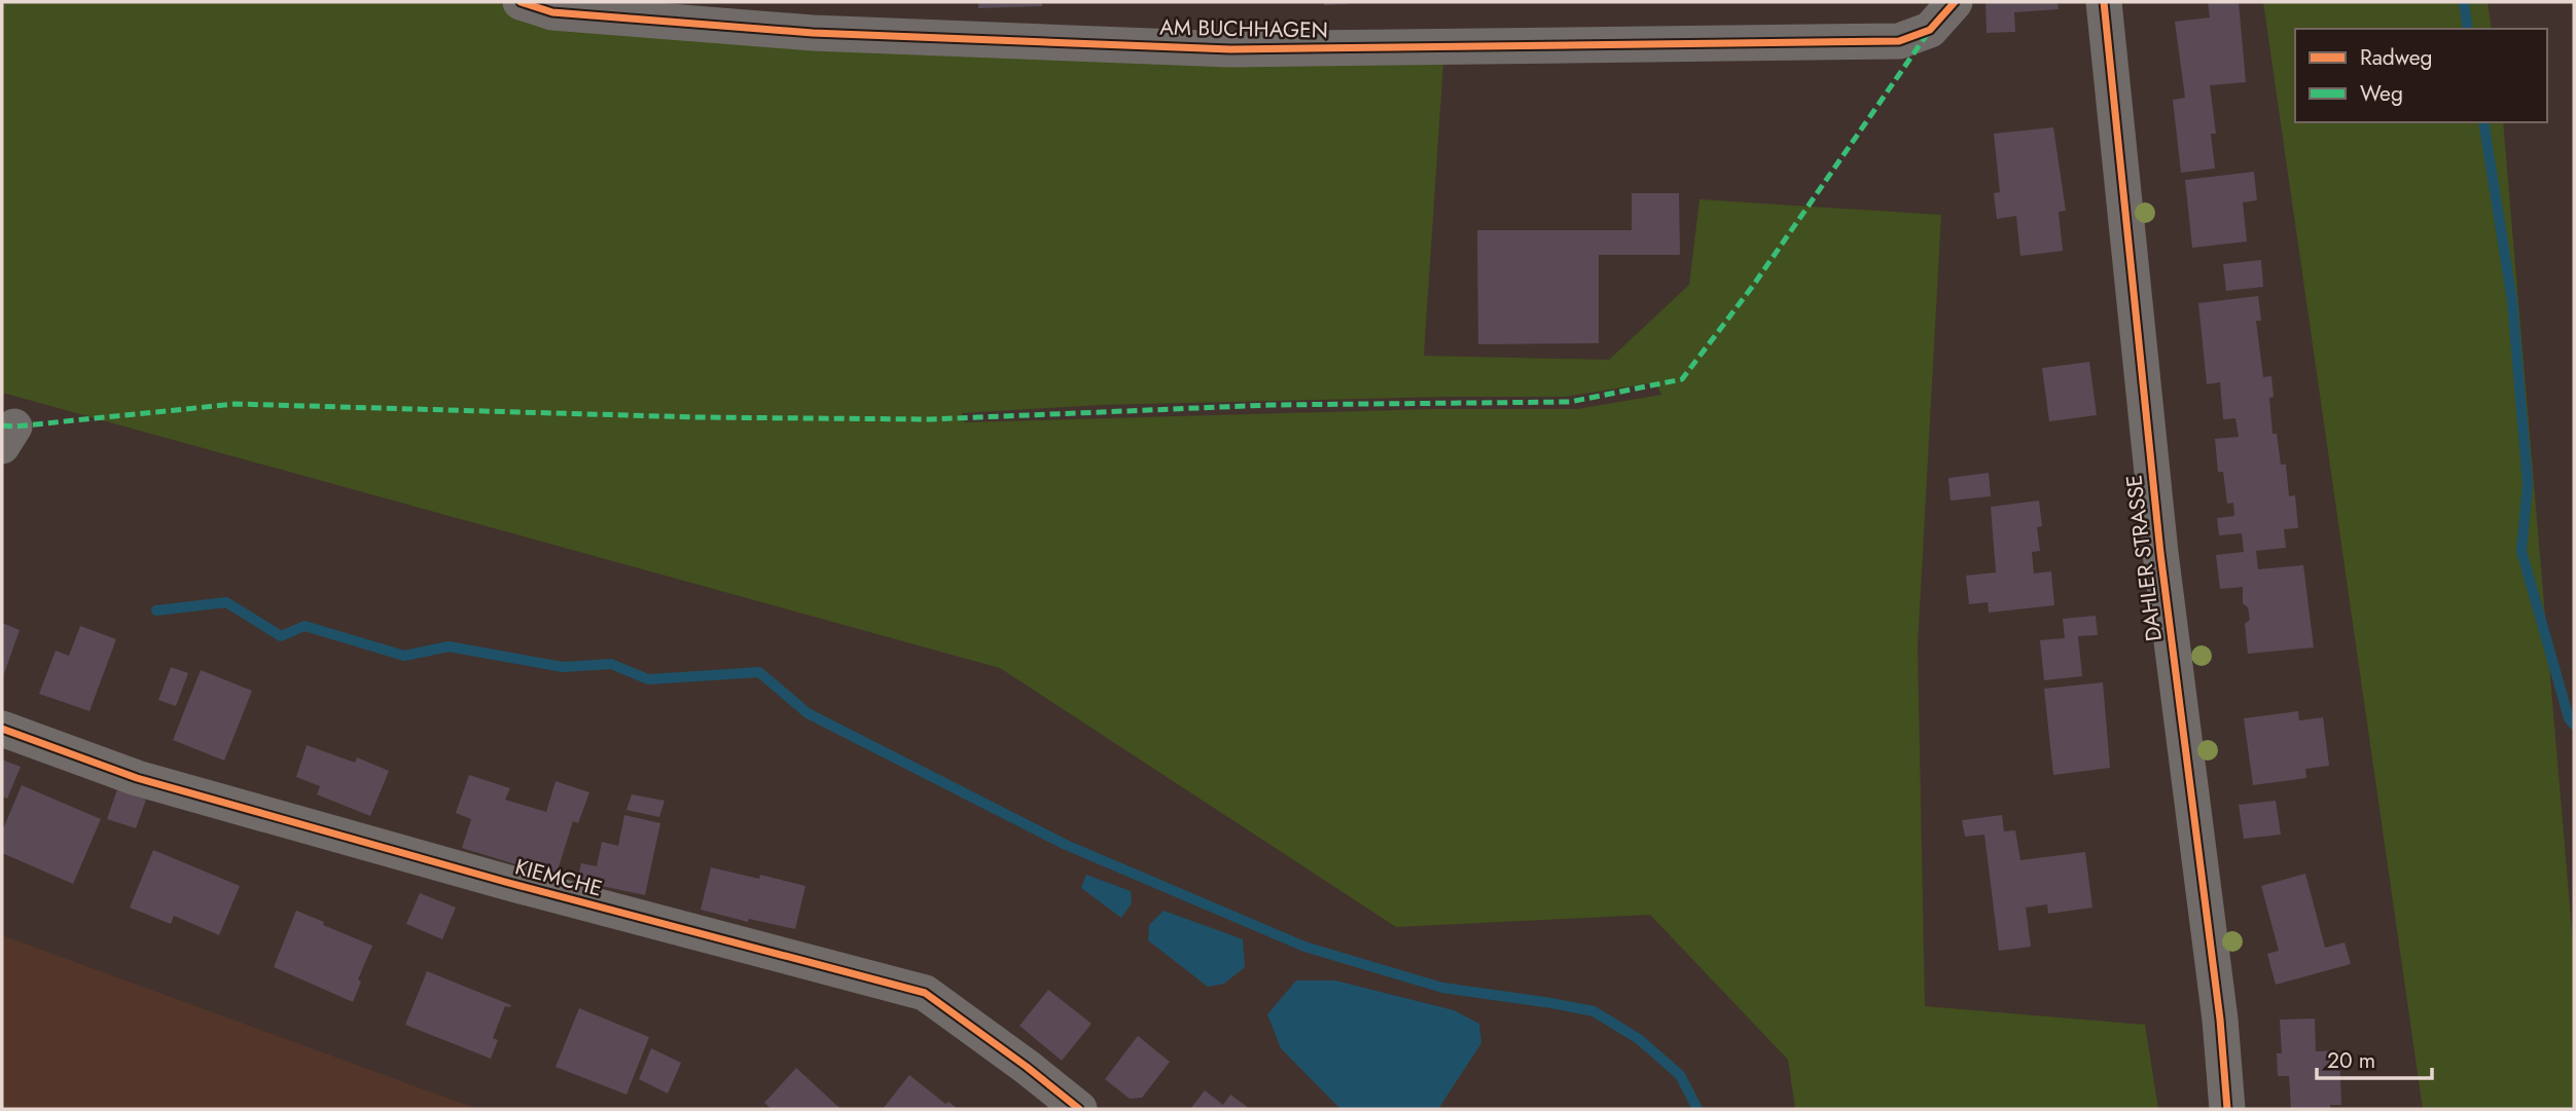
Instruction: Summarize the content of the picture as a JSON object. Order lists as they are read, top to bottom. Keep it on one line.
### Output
{"streets":{"street":["AM BUCHHAGEN","DAHLER STRASSE","KIEMCHE"]},"legend":["Radweg","Weg"],"scale_bar":"20 m"}
